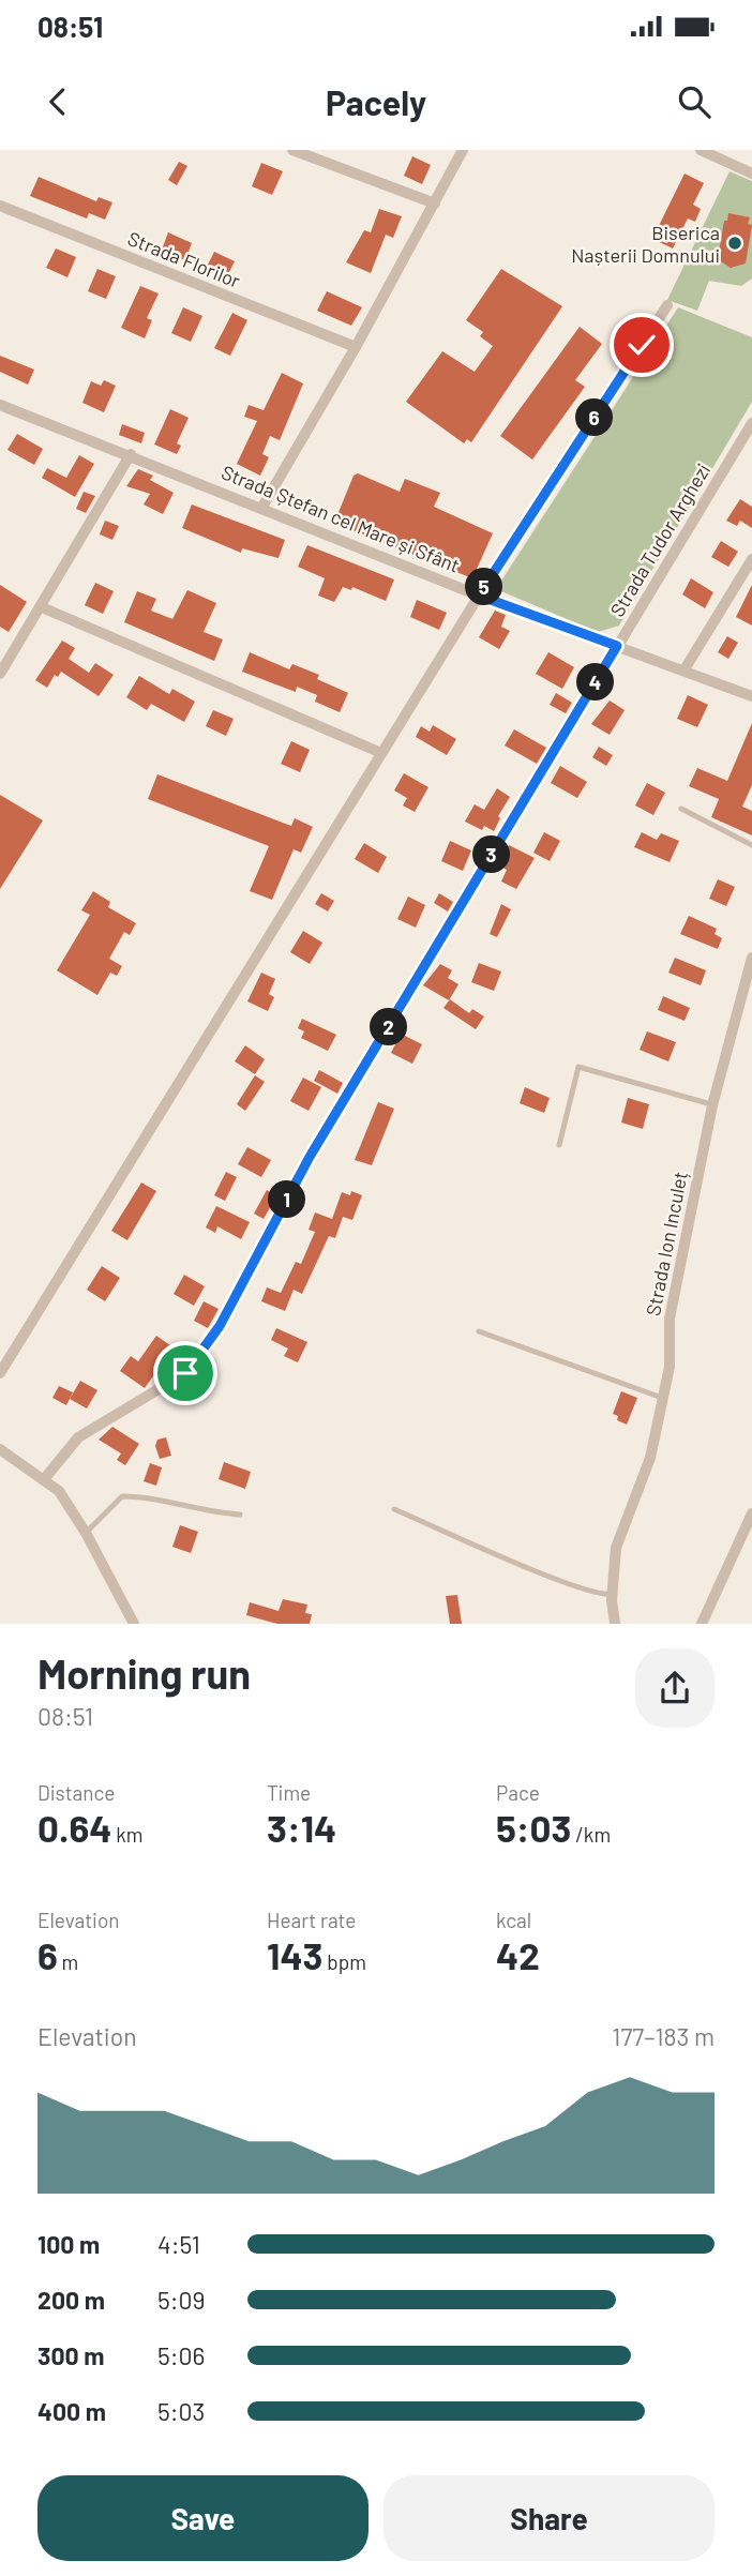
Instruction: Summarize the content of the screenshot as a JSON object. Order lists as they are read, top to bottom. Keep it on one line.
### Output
{"streets":{"street":["Strada Florilor","Strada Ștefan cel Mare și Sfânt","Strada Tudor Arghezi","Strada Ion Inculeț"]},"crossings":[["Strada Ștefan cel Mare și Sfânt","Strada Tudor Arghezi"]],"places":["Biserica Nașterii Domnului"],"page":{"status":"08:51","header":"Pacely","pins":["6","5","4","3","2","1"],"heading":["Morning run","08:51"],"stats":[["Distance","0.64 km"],["Time","3:14"],["Pace","5:03 /km"],["Elevation","6 m"],["Heart rate","143 bpm"],["kcal","42"]],"chart":["Elevation","177–183 m"],"list":[{"name":"100 m","note":"4:51"},{"name":"200 m","note":"5:09"},{"name":"300 m","note":"5:06"},{"name":"400 m","note":"5:03"}],"buttons":["Save","Share"]}}
